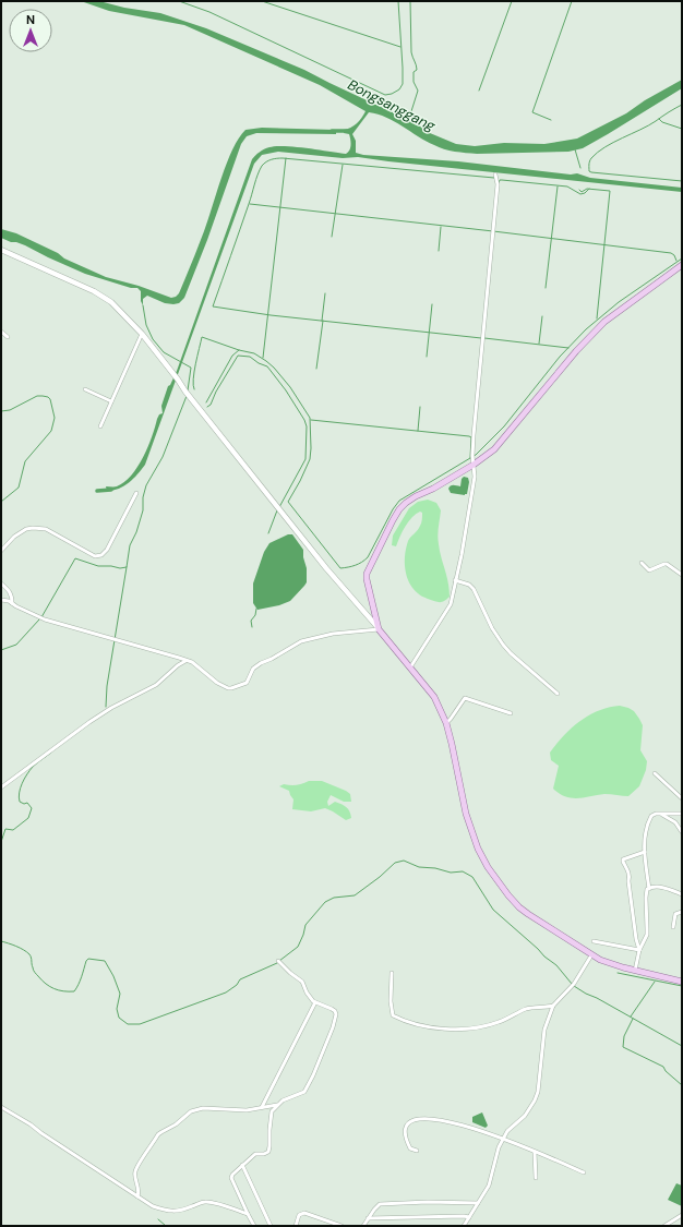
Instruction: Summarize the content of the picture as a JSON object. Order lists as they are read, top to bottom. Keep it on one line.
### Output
{"water":["Bongsanggang"],"north":"top"}
